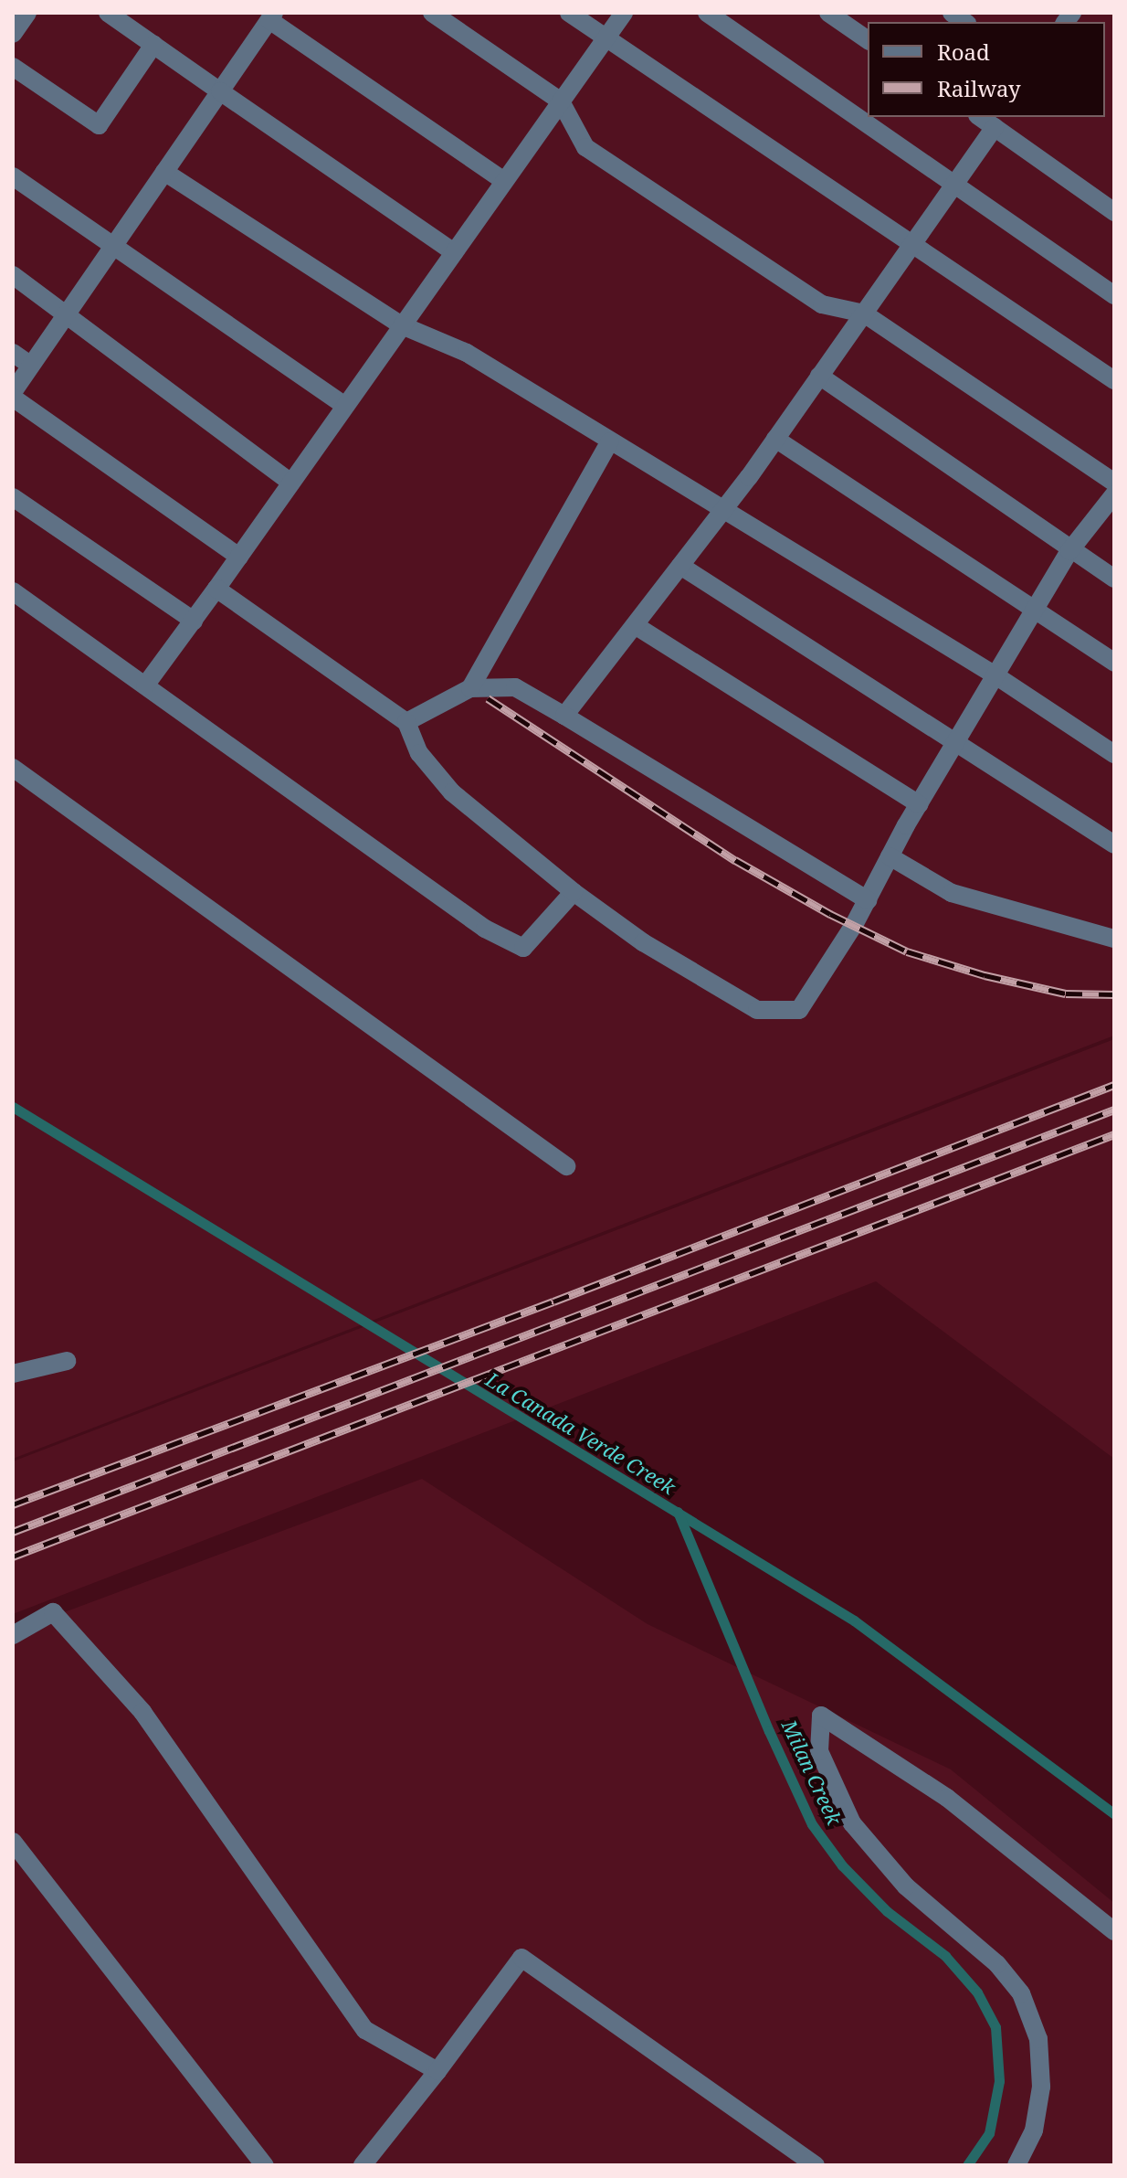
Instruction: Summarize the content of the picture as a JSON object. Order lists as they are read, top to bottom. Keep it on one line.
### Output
{"water":["La Canada Verde Creek","Milan Creek"],"legend":["Road","Railway"]}
